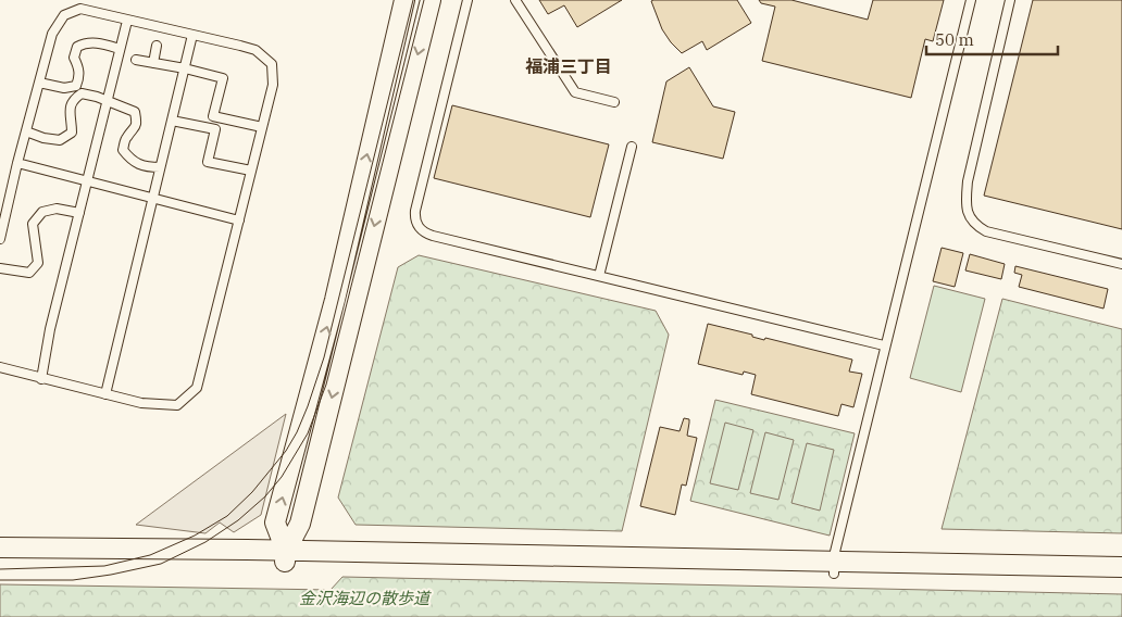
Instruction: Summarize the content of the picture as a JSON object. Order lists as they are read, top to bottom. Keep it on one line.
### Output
{"districts":["福浦三丁目"],"parks":["金沢海辺の散歩道"],"scale_bar":"50 m"}
